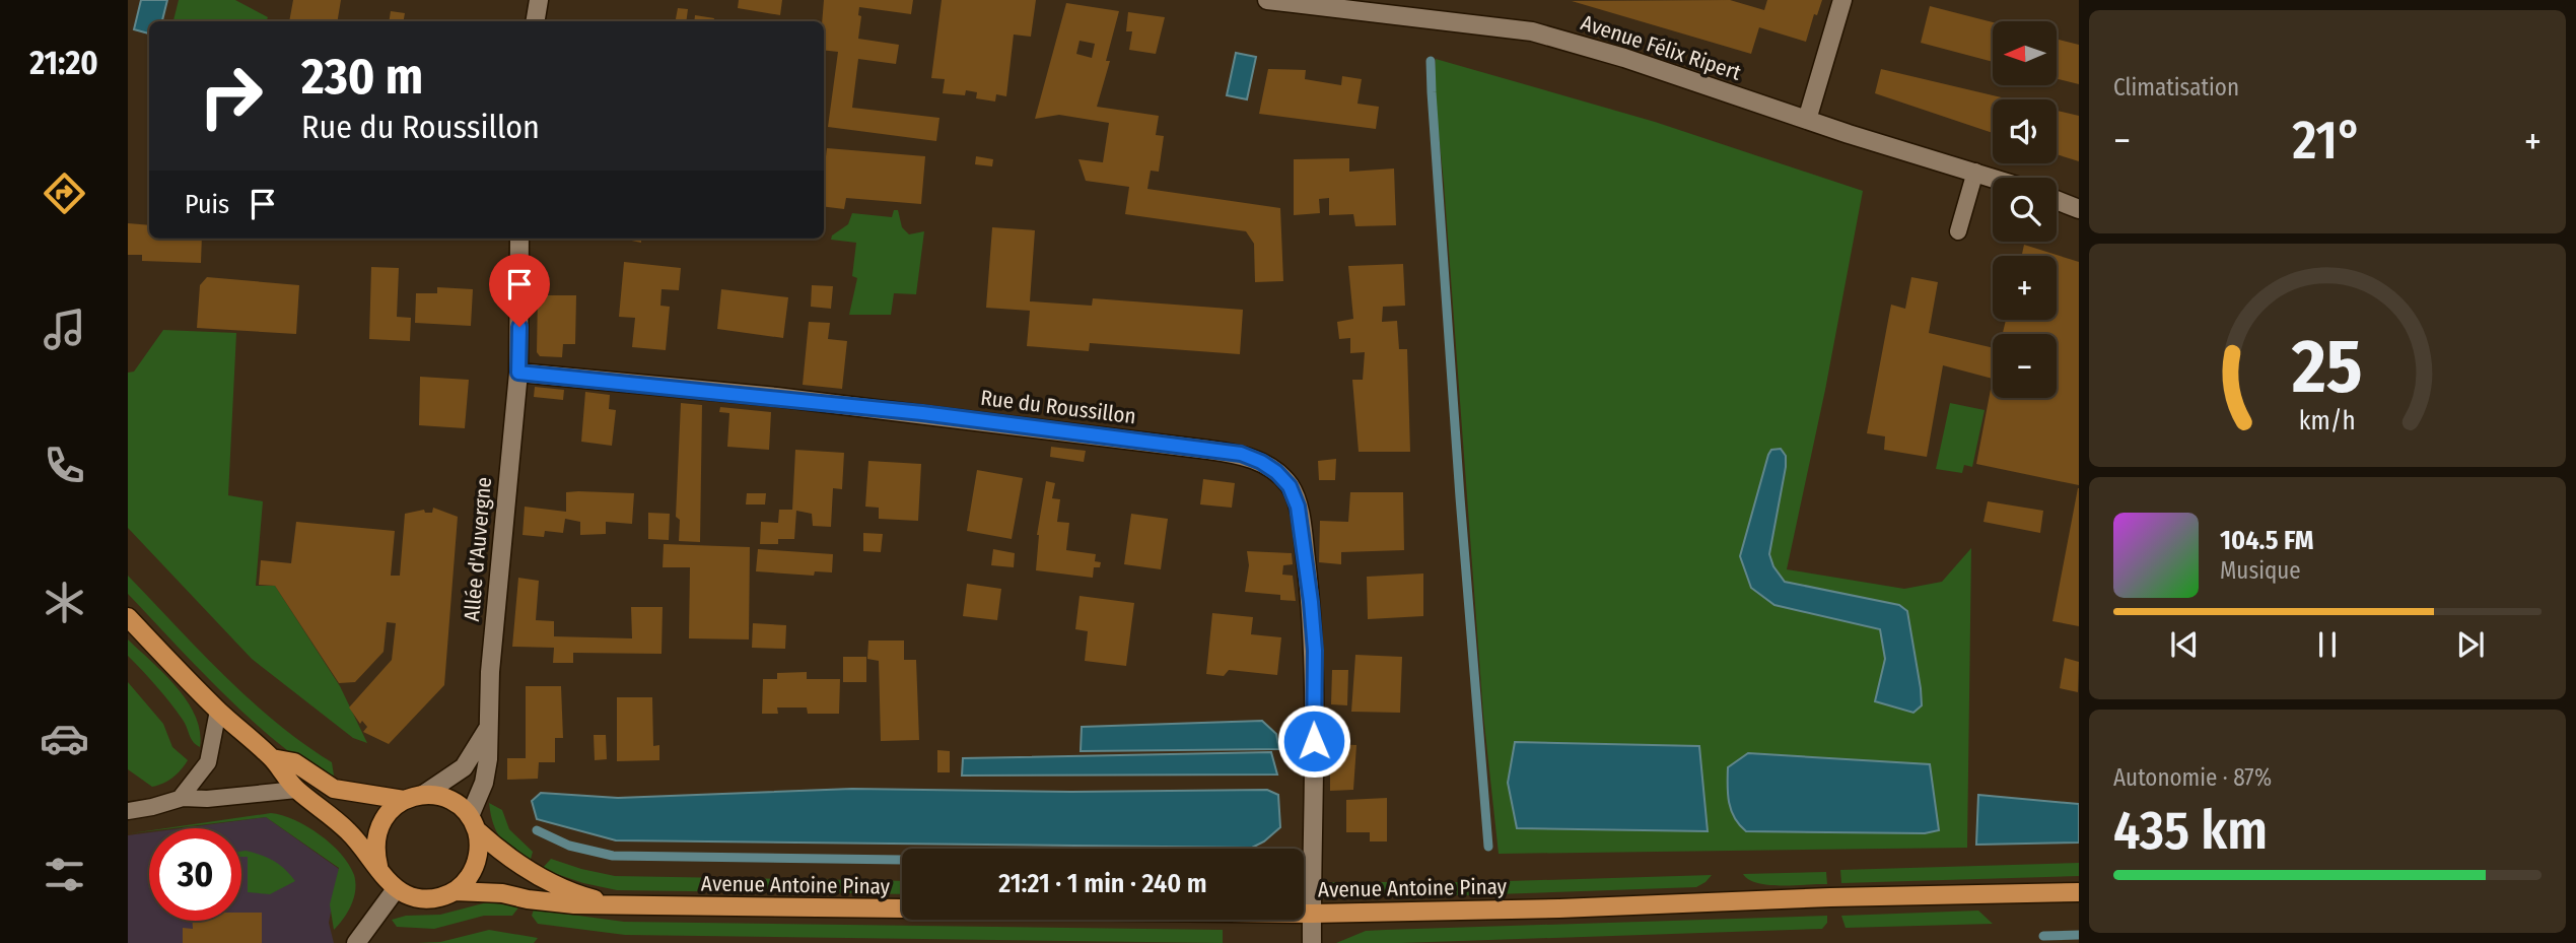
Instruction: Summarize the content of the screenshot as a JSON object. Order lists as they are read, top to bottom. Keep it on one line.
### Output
{"streets":{"main road":["Avenue Antoine Pinay"],"street":["Avenue Félix Ripert","Rue du Roussillon","Allée d'Auvergne"]},"crossings":[["Rue du Roussillon","Allée d'Auvergne"],["Rue du Roussillon","Avenue Antoine Pinay"],["Allée d'Auvergne","Avenue Antoine Pinay"]],"north":"left","page":{"tabs":"21:20","tile":["Climatisation",["Autonomie · 87%","435 km"]],"map_buttons":["+","−"],"turn":["230 m","Rue du Roussillon"],"heat":["−","21°","+"],"then":"Puis","song":["104.5 FM","Musique"],"limit":"30","trip":"21:21 · 1 min · 240 m","gauge":["25","km/h"]}}
